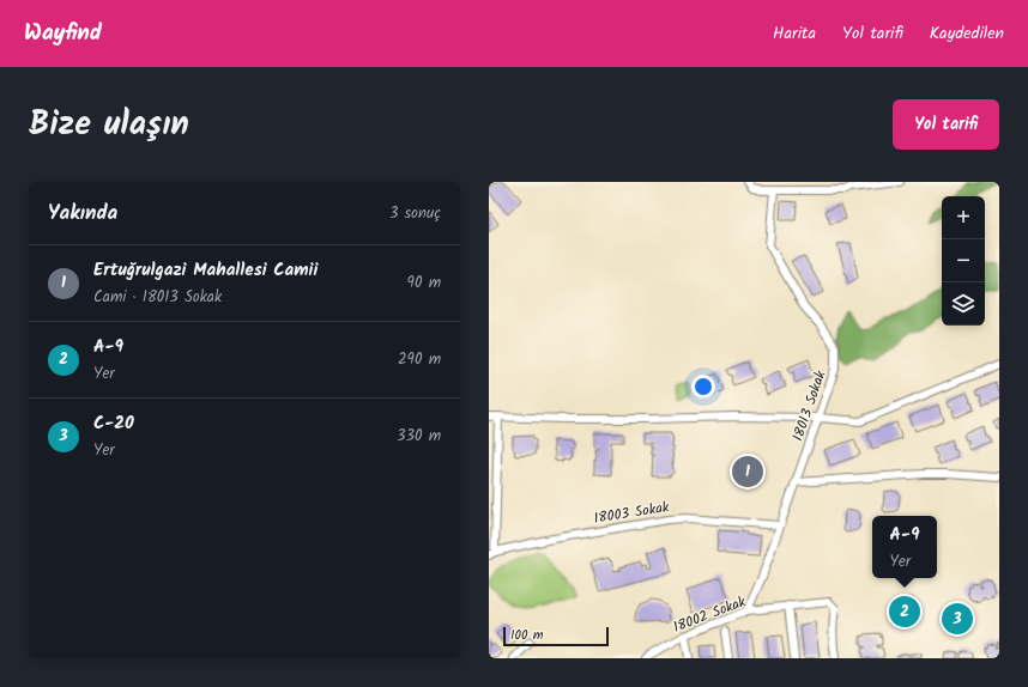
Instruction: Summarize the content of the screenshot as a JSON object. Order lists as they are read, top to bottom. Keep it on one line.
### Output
{"streets":{"street":["18013 Sokak","18003 Sokak","18002 Sokak"]},"crossings":[["18013 Sokak","18003 Sokak"],["18013 Sokak","18002 Sokak"]],"scale_bar":"100 m","page":{"header":"Wayfind","nav":["Harita","Yol tarifi","Kaydedilen"],"title":"Bize ulaşın","buttons":"Yol tarifi","heading":["Yakında","3 sonuç"],"map_buttons":["+","−"],"list":[{"mark":"1","name":"Ertuğrulgazi Mahallesi Camii","note":"Cami · 18013 Sokak","value":"90 m"},{"mark":"2","name":"A-9","note":"Yer","value":"290 m"},{"mark":"3","name":"C-20","note":"Yer","value":"330 m"}],"pins":["1","2","3"],"popup":["A-9","Yer"],"scale":"100 m"}}
